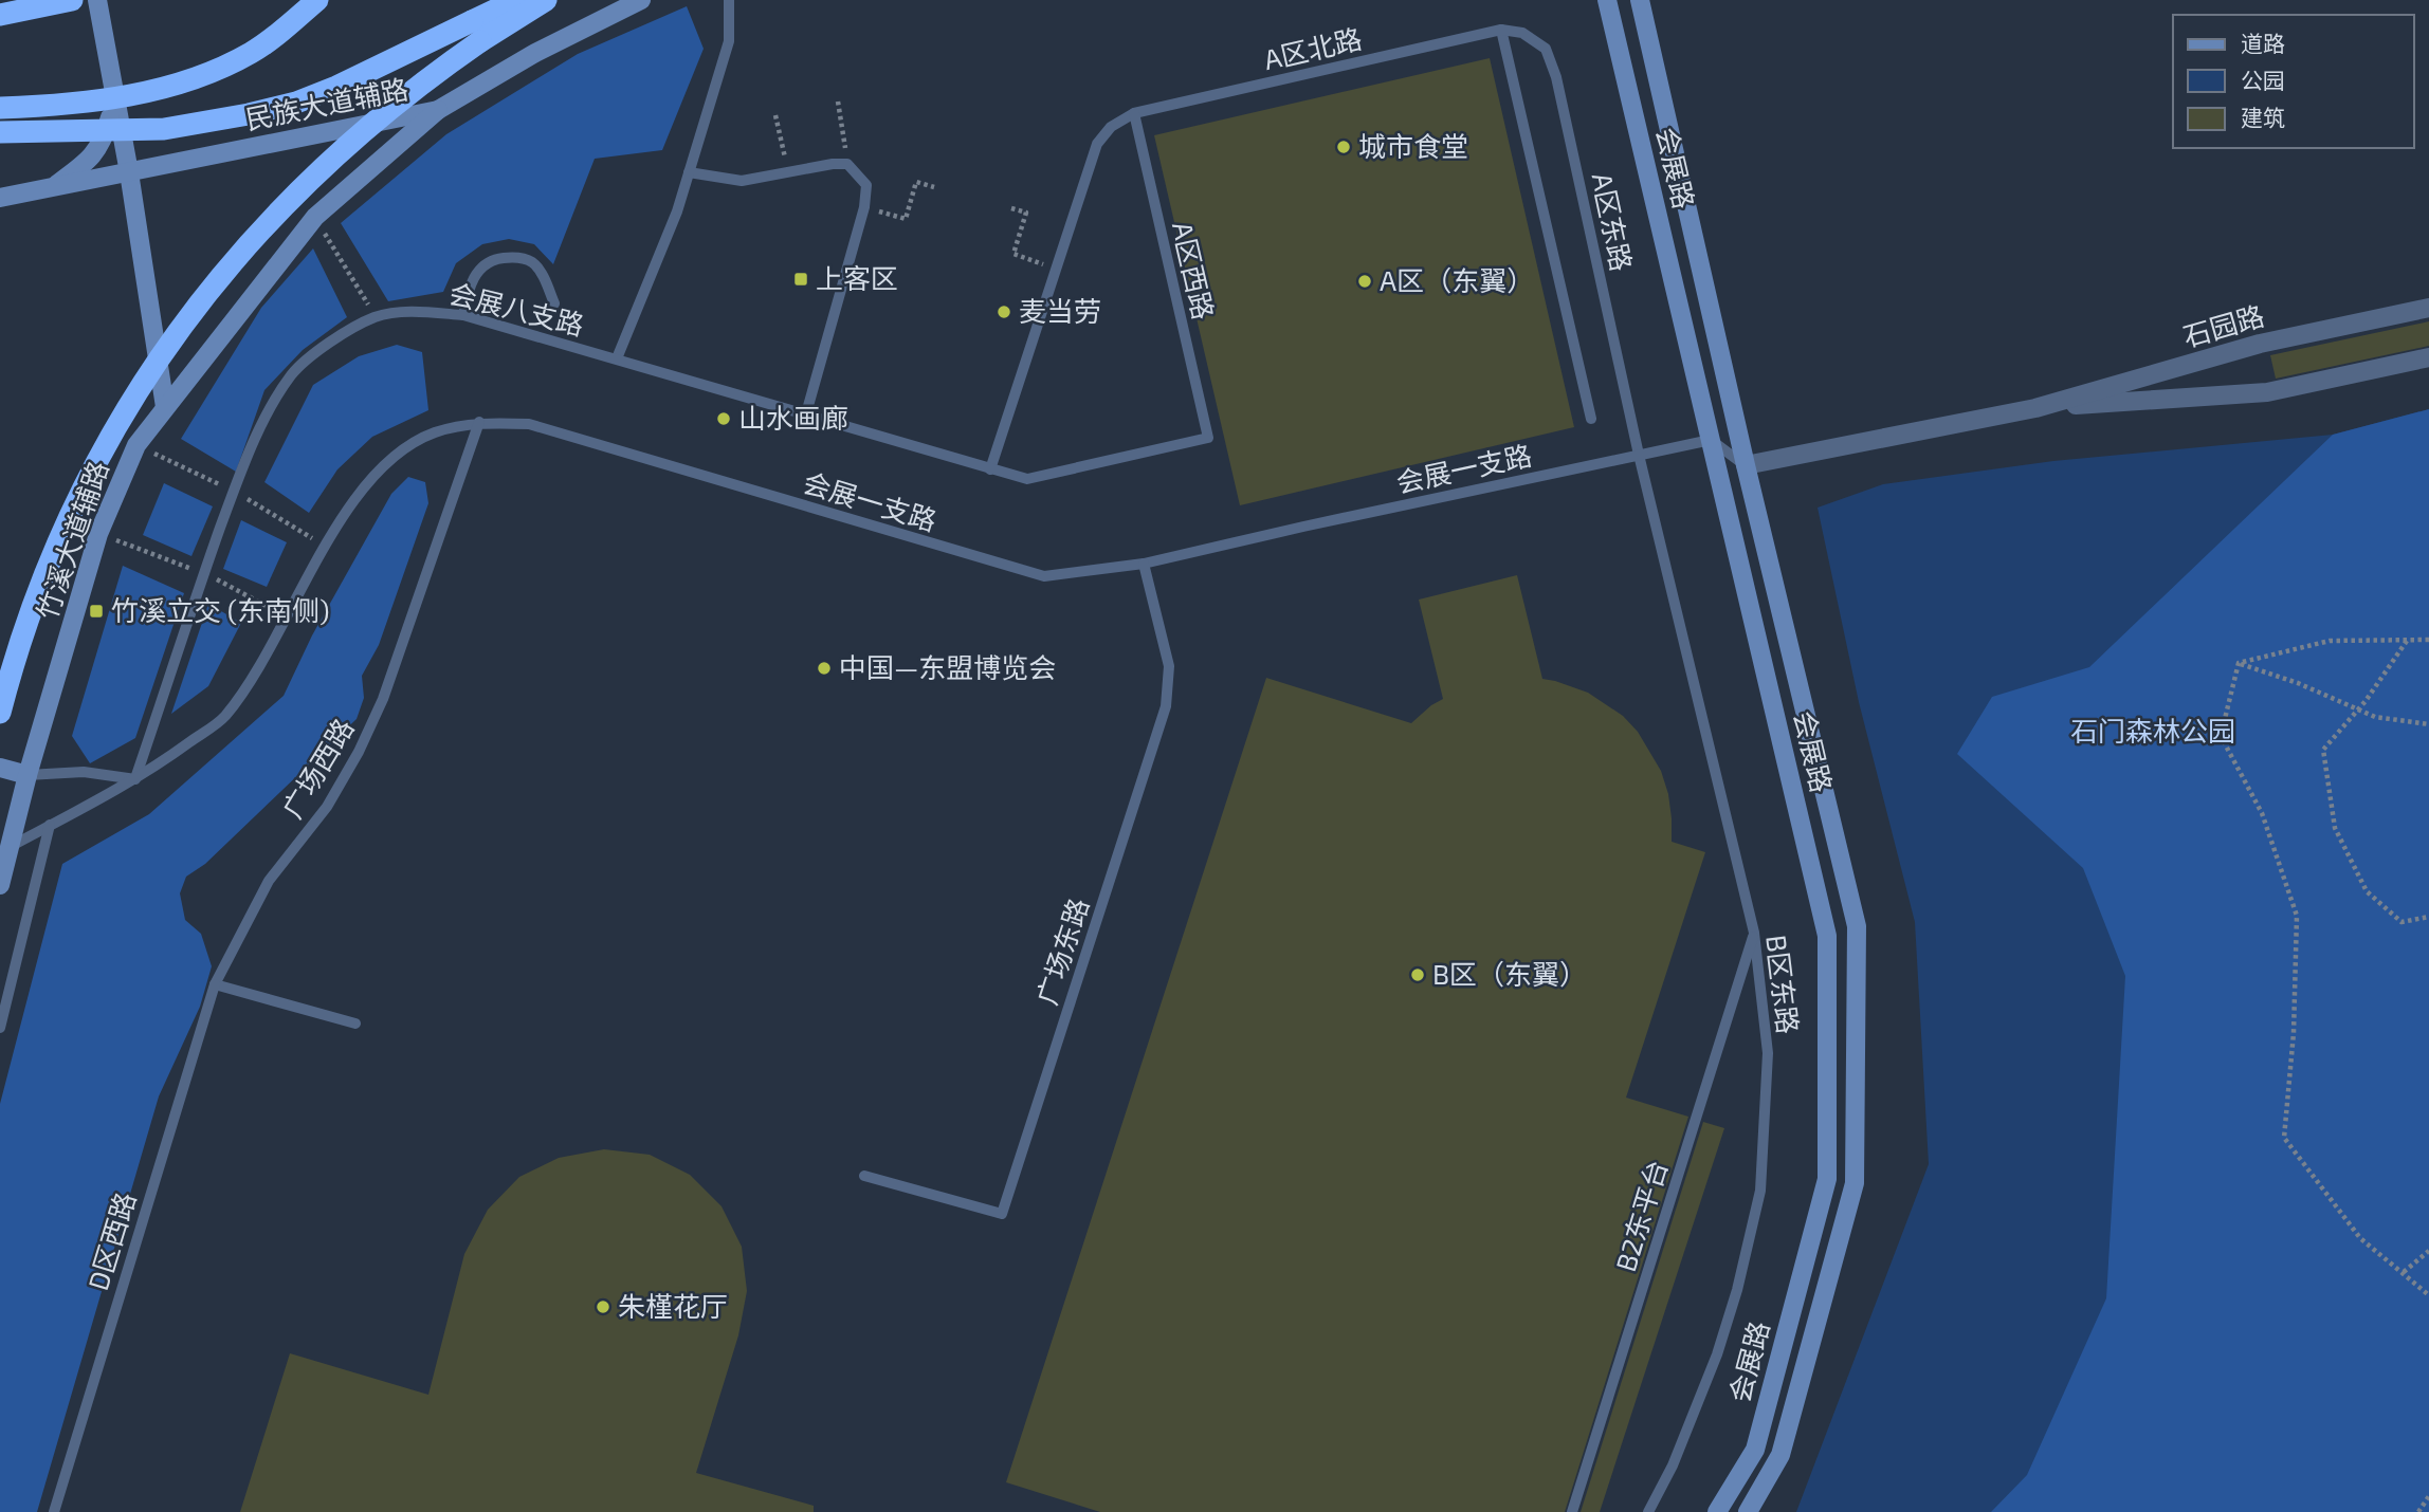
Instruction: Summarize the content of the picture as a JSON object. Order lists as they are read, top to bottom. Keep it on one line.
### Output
{"streets":{"main road":["民族大道辅路","会展路","竹溪大道辅路"],"street":["石园路"],"lane":["A区北路","A区东路","A区西路","会展八支路","会展一支路","广场西路","广场东路","B区东路","B2东平台","D区西路"]},"crossings":[["A区北路","A区东路"],["A区北路","A区西路"],["民族大道辅路","竹溪大道辅路"],["会展路","石园路"],["会展路","会展一支路"],["A区东路","会展一支路"],["A区东路","B区东路"],["A区西路","会展八支路"],["会展八支路","会展一支路"],["会展一支路","竹溪大道辅路"],["会展一支路","广场西路"],["会展一支路","广场东路"],["会展一支路","B区东路"],["广场西路","D区西路"],["B区东路","B2东平台"]],"parks":["石门森林公园"],"places":{"other":["城市食堂","A区（东翼）","麦当劳","山水画廊","中国—东盟博览会","B区（东翼）","朱槿花厅"],"transit":["上客区","竹溪立交 (东南侧)"]},"legend":["道路","公园","建筑"]}
